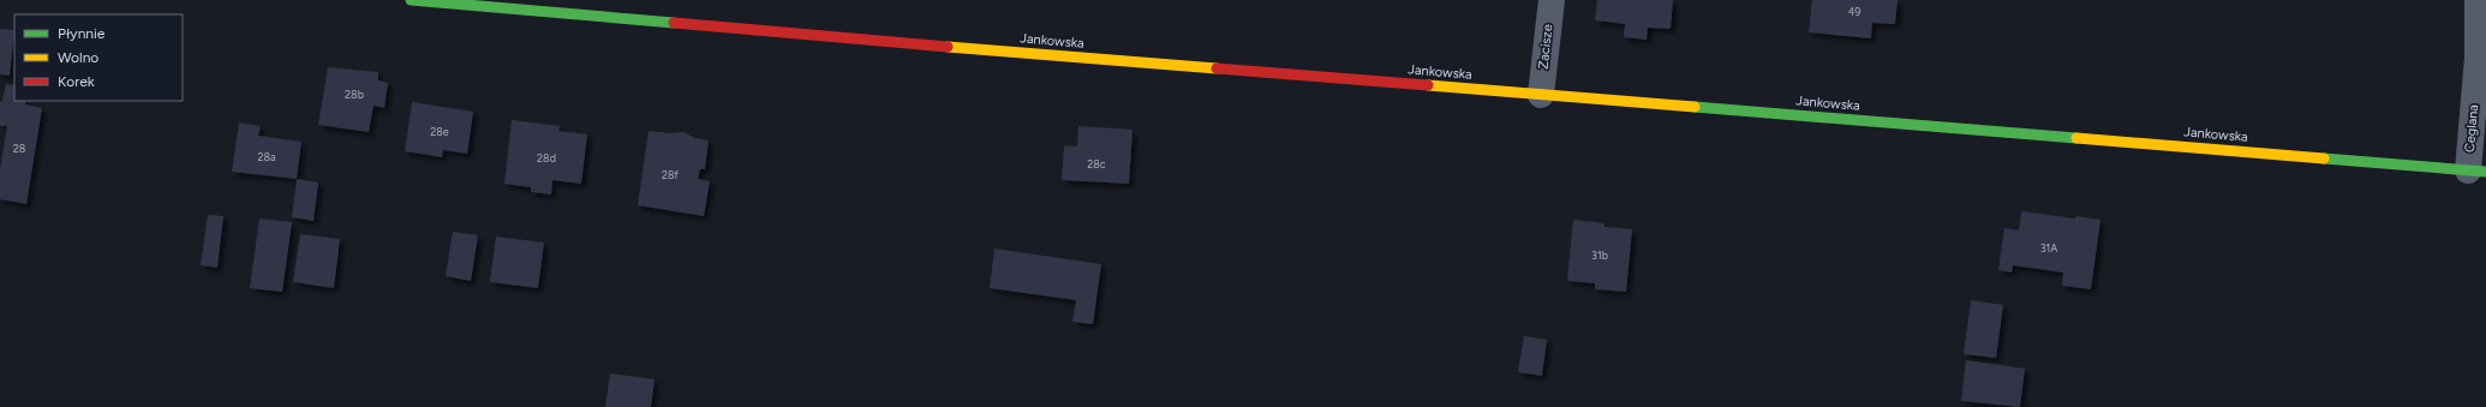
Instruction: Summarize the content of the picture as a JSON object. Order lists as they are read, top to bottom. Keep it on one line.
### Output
{"streets":{"street":["Jankowska","Zacisze","Ceglana"]},"crossings":[["Jankowska","Zacisze"],["Jankowska","Ceglana"]],"house_numbers":["49","28b","28e","28","28a","28d","28c","28f","31A","31b"],"legend":["Płynnie","Wolno","Korek"]}
